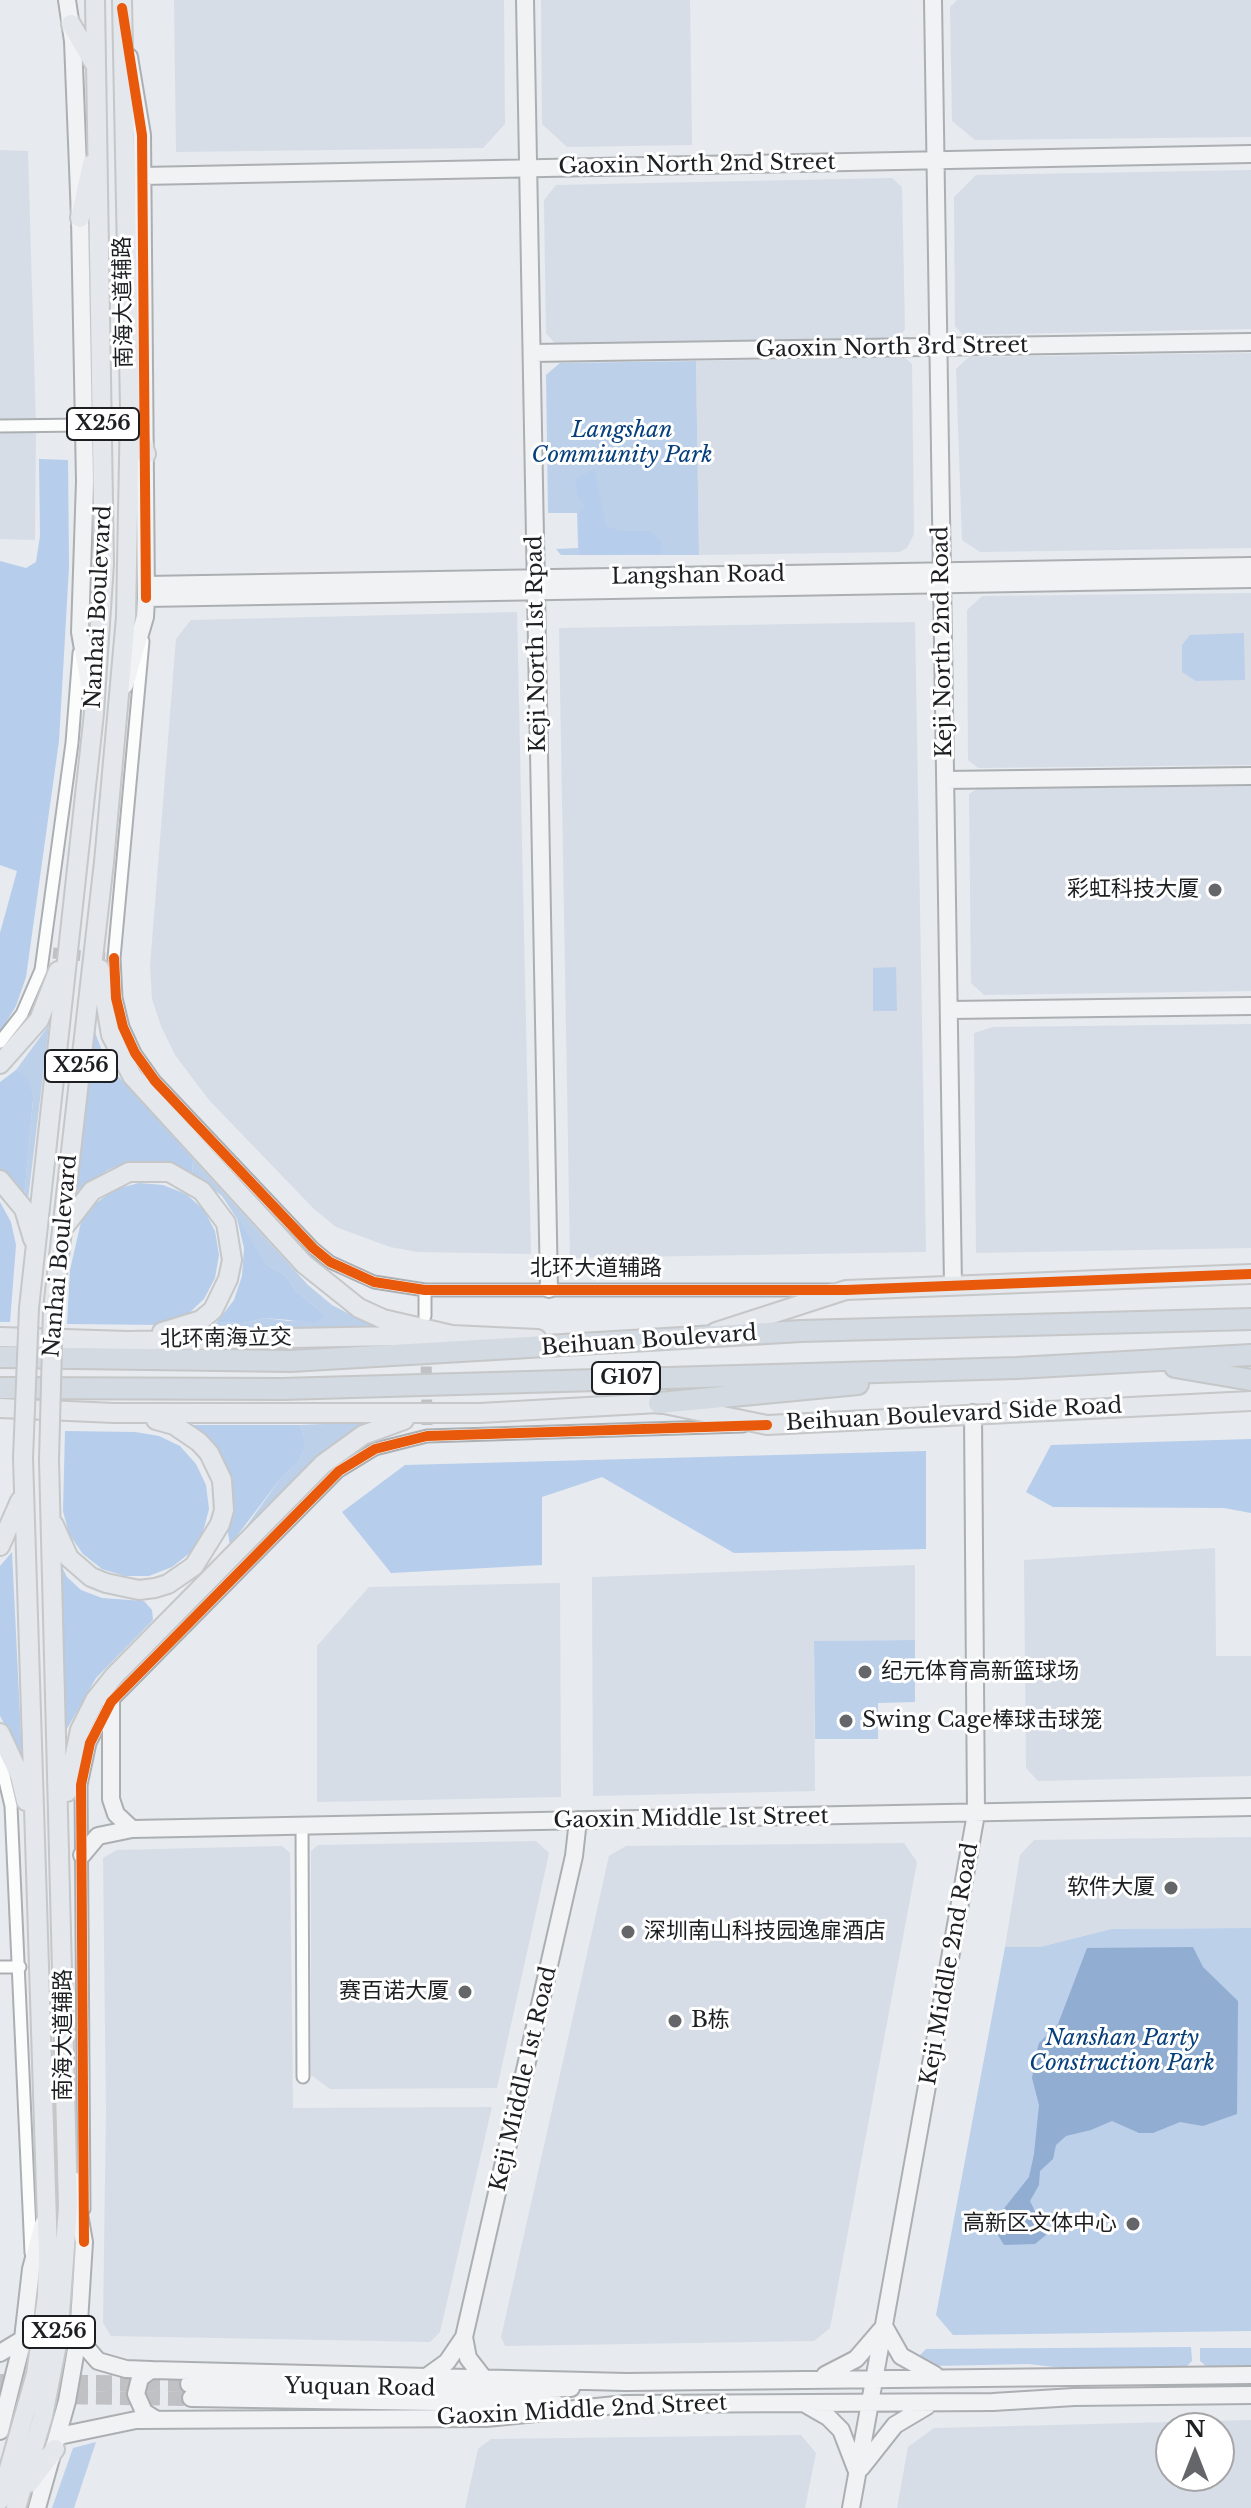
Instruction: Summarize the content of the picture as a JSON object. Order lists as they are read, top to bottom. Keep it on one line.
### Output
{"streets":{"highway":["Beihuan Boulevard","G107"],"main road":["X256","Nanhai Boulevard","北环大道辅路","北环南海立交","Beihuan Boulevard Side Road"],"street":["Gaoxin North 2nd Street","南海大道辅路","Gaoxin North 3rd Street","Langshan Road","Keji North 2nd Road","Keji North 1st Rpad","Gaoxin Middle 1st Street","Keji Middle 2nd Road","Keji Middle 1st Road","Yuquan Road","Gaoxin Middle 2nd Street"]},"crossings":[["Gaoxin North 2nd Street","南海大道辅路"],["Gaoxin North 2nd Street","Keji North 2nd Road"],["Gaoxin North 2nd Street","Keji North 1st Rpad"],["南海大道辅路","Langshan Road"],["南海大道辅路","Nanhai Boulevard"],["南海大道辅路","北环大道辅路"],["南海大道辅路","Beihuan Boulevard Side Road"],["南海大道辅路","Gaoxin Middle 1st Street"],["Gaoxin North 3rd Street","Keji North 2nd Road"],["Gaoxin North 3rd Street","Keji North 1st Rpad"],["Langshan Road","Keji North 2nd Road"],["Langshan Road","Keji North 1st Rpad"],["Keji North 2nd Road","北环大道辅路"],["Keji North 1st Rpad","北环大道辅路"],["Beihuan Boulevard Side Road","Keji Middle 2nd Road"],["Gaoxin Middle 1st Street","Keji Middle 2nd Road"],["Gaoxin Middle 1st Street","Keji Middle 1st Road"],["Keji Middle 2nd Road","Gaoxin Middle 2nd Street"],["Keji Middle 1st Road","Gaoxin Middle 2nd Street"],["Yuquan Road","Gaoxin Middle 2nd Street"]],"parks":["Langshan Commiunity Park","Nanshan Party Construction Park"],"places":["彩虹科技大厦","纪元体育高新篮球场","Swing Cage棒球击球笼","软件大厦","深圳南山科技园逸扉酒店","赛百诺大厦","B栋","高新区文体中心"],"north":"top"}
